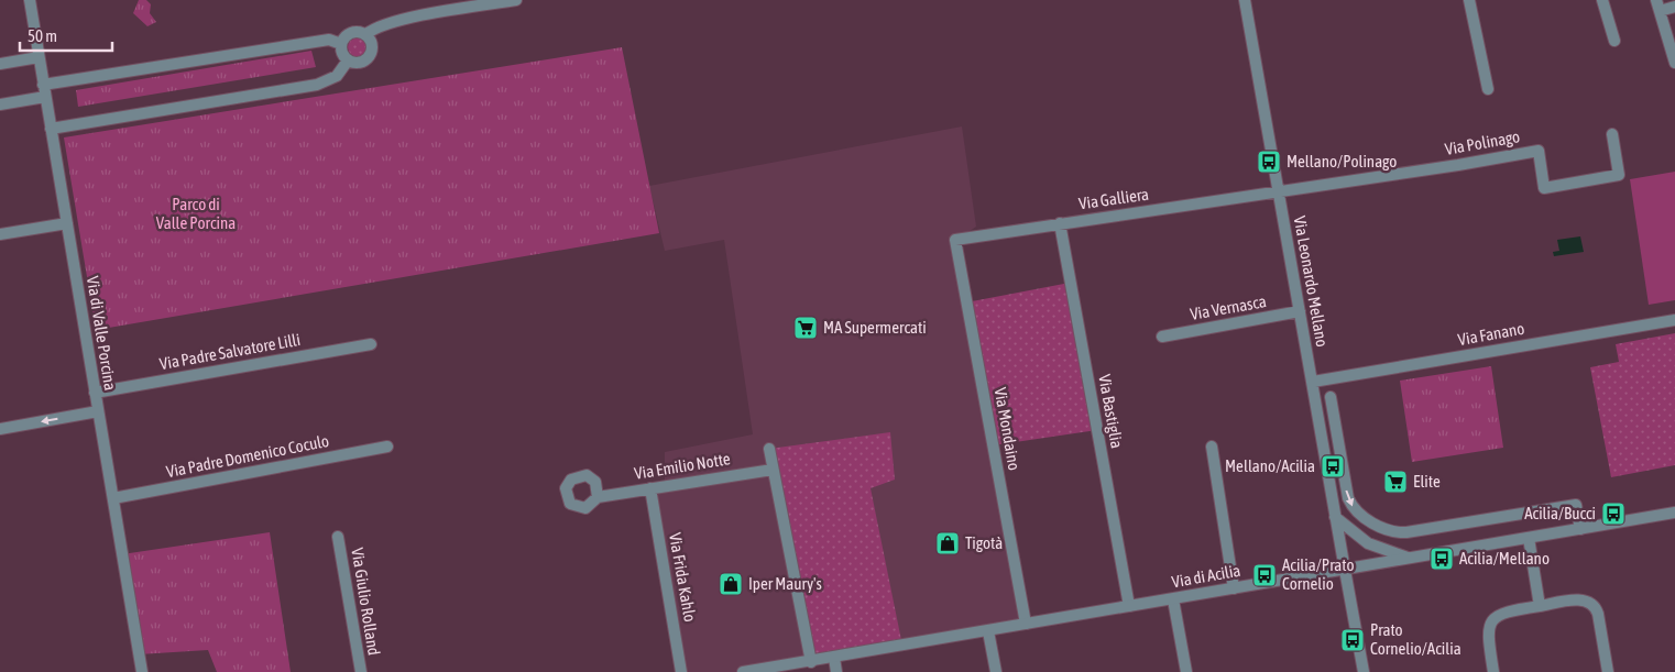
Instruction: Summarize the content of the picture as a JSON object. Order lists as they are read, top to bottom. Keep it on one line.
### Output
{"streets":{"street":["Via Polinago","Via Galliera","Via Leonardo Mellano","Via Vernasca","Via di Valle Porcina","Via Fanano","Via Padre Salvatore Lilli","Via Bastiglia","Via Mondaino","Via Padre Domenico Coculo","Via Emilio Notte","Via di Acilia","Via Frida Kahlo","Via Giulio Rolland"]},"crossings":[["Via Polinago","Via Galliera"],["Via Polinago","Via Leonardo Mellano"],["Via Galliera","Via Leonardo Mellano"],["Via Galliera","Via Bastiglia"],["Via Galliera","Via Mondaino"],["Via Leonardo Mellano","Via Vernasca"],["Via Leonardo Mellano","Via Fanano"],["Via Leonardo Mellano","Via di Acilia"],["Via di Valle Porcina","Via Padre Salvatore Lilli"],["Via di Valle Porcina","Via Padre Domenico Coculo"],["Via Bastiglia","Via di Acilia"],["Via Mondaino","Via di Acilia"],["Via Emilio Notte","Via Frida Kahlo"]],"parks":["Parco di Valle Porcina"],"places":{"bus stop":["Mellano/Polinago","Mellano/Acilia","Acilia/Bucci","Acilia/Mellano","Acilia/Prato Cornelio","Prato Cornelio/Acilia"],"supermarket":["MA Supermercati","Elite"],"shop":["Tigotà","Iper Maury's"]},"scale_bar":"50 m"}
